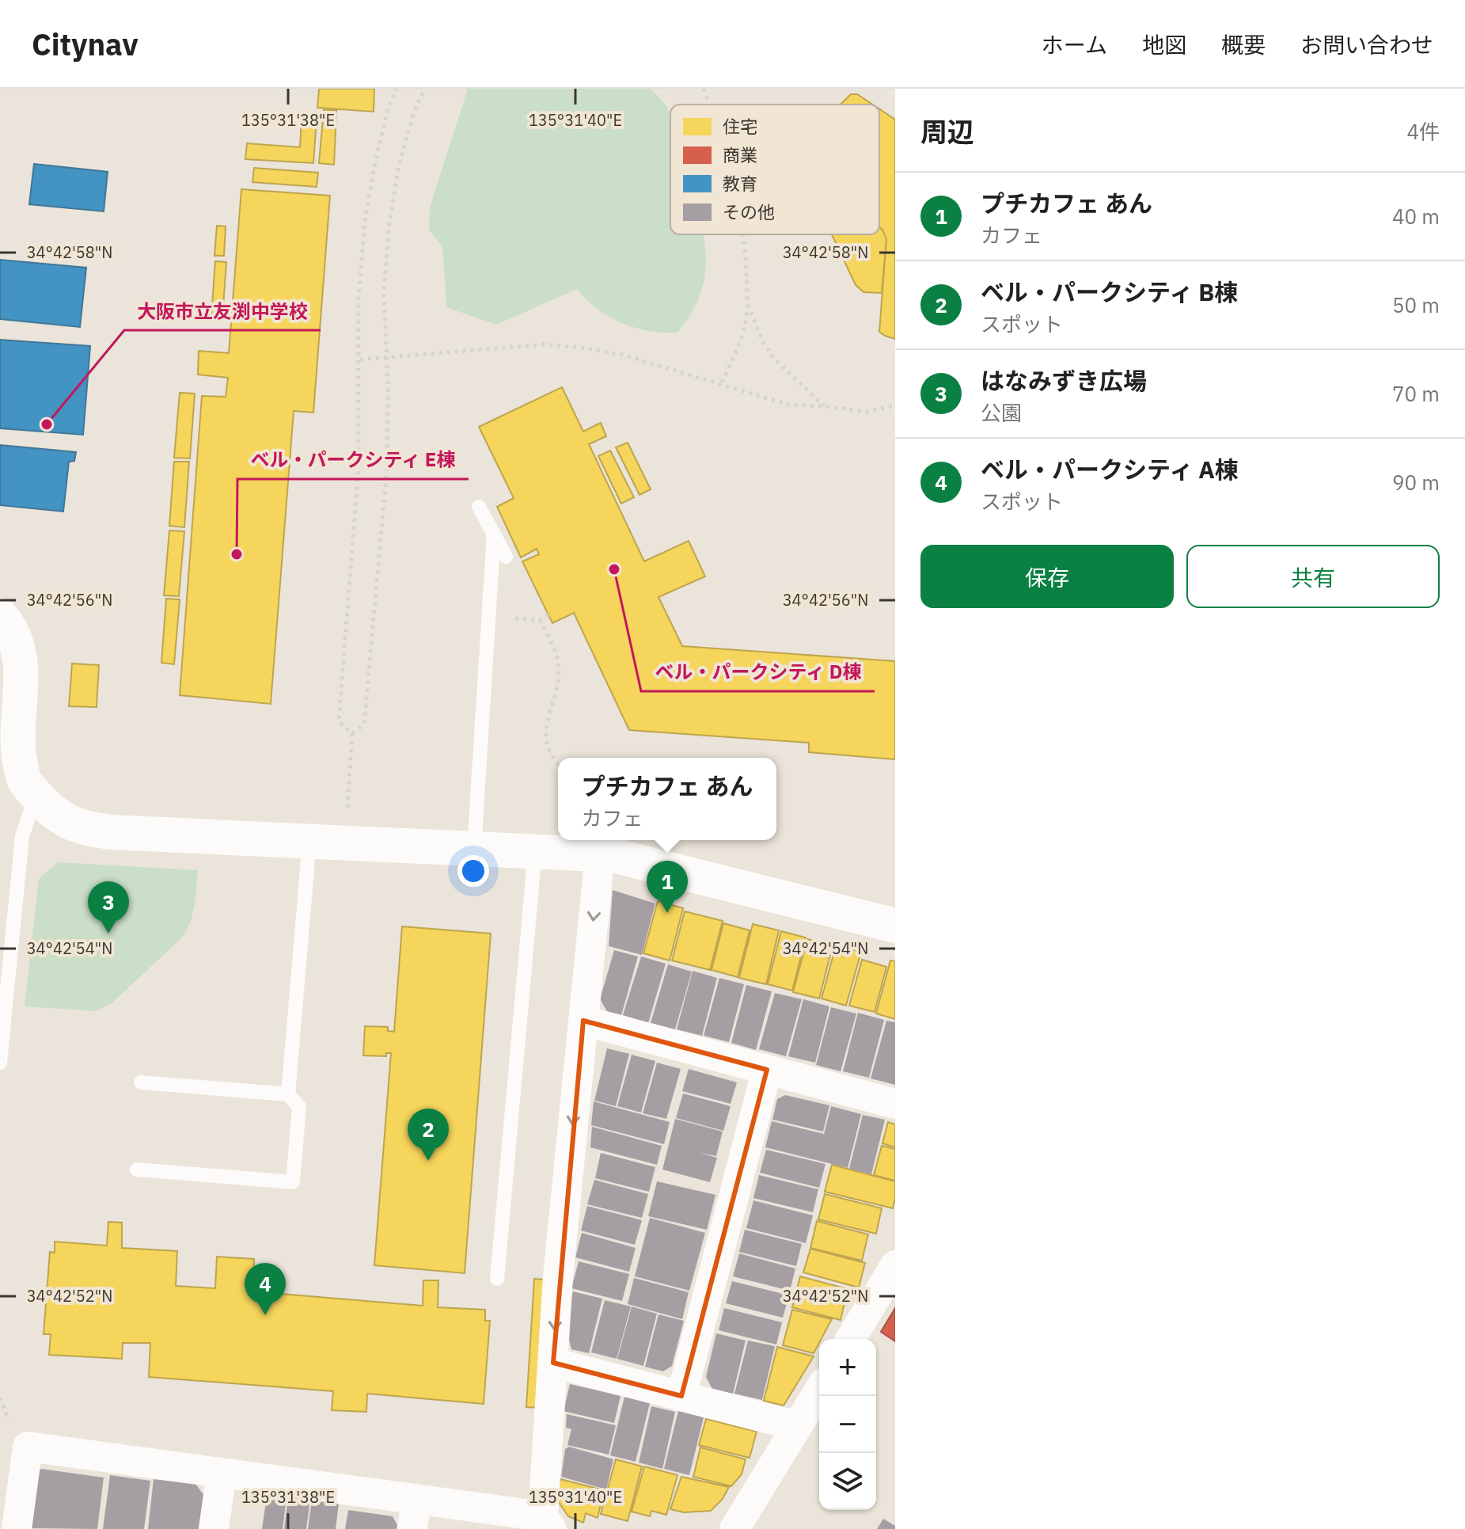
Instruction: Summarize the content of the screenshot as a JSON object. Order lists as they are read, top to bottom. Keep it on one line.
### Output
{"places":["大阪市立友渕中学校","ベル・パークシティ E棟","ベル・パークシティ D棟"],"legend":["住宅","商業","教育","その他"],"page":{"header":"Citynav","nav":["ホーム","地図","概要","お問い合わせ"],"heading":["周辺","4件"],"list":[{"mark":"1","name":"プチカフェ あん","note":"カフェ","value":"40 m"},{"mark":"2","name":"ベル・パークシティ B棟","note":"スポット","value":"50 m"},{"mark":"3","name":"はなみずき広場","note":"公園","value":"70 m"},{"mark":"4","name":"ベル・パークシティ A棟","note":"スポット","value":"90 m"}],"buttons":["保存","共有"],"popup":["プチカフェ あん","カフェ"],"pins":["1","3","2","4"],"map_buttons":["+","−"]},"coordinates":["135°31'38\"E","135°31'40\"E","34°42'58\"N","34°42'56\"N","34°42'54\"N","34°42'52\"N"]}
